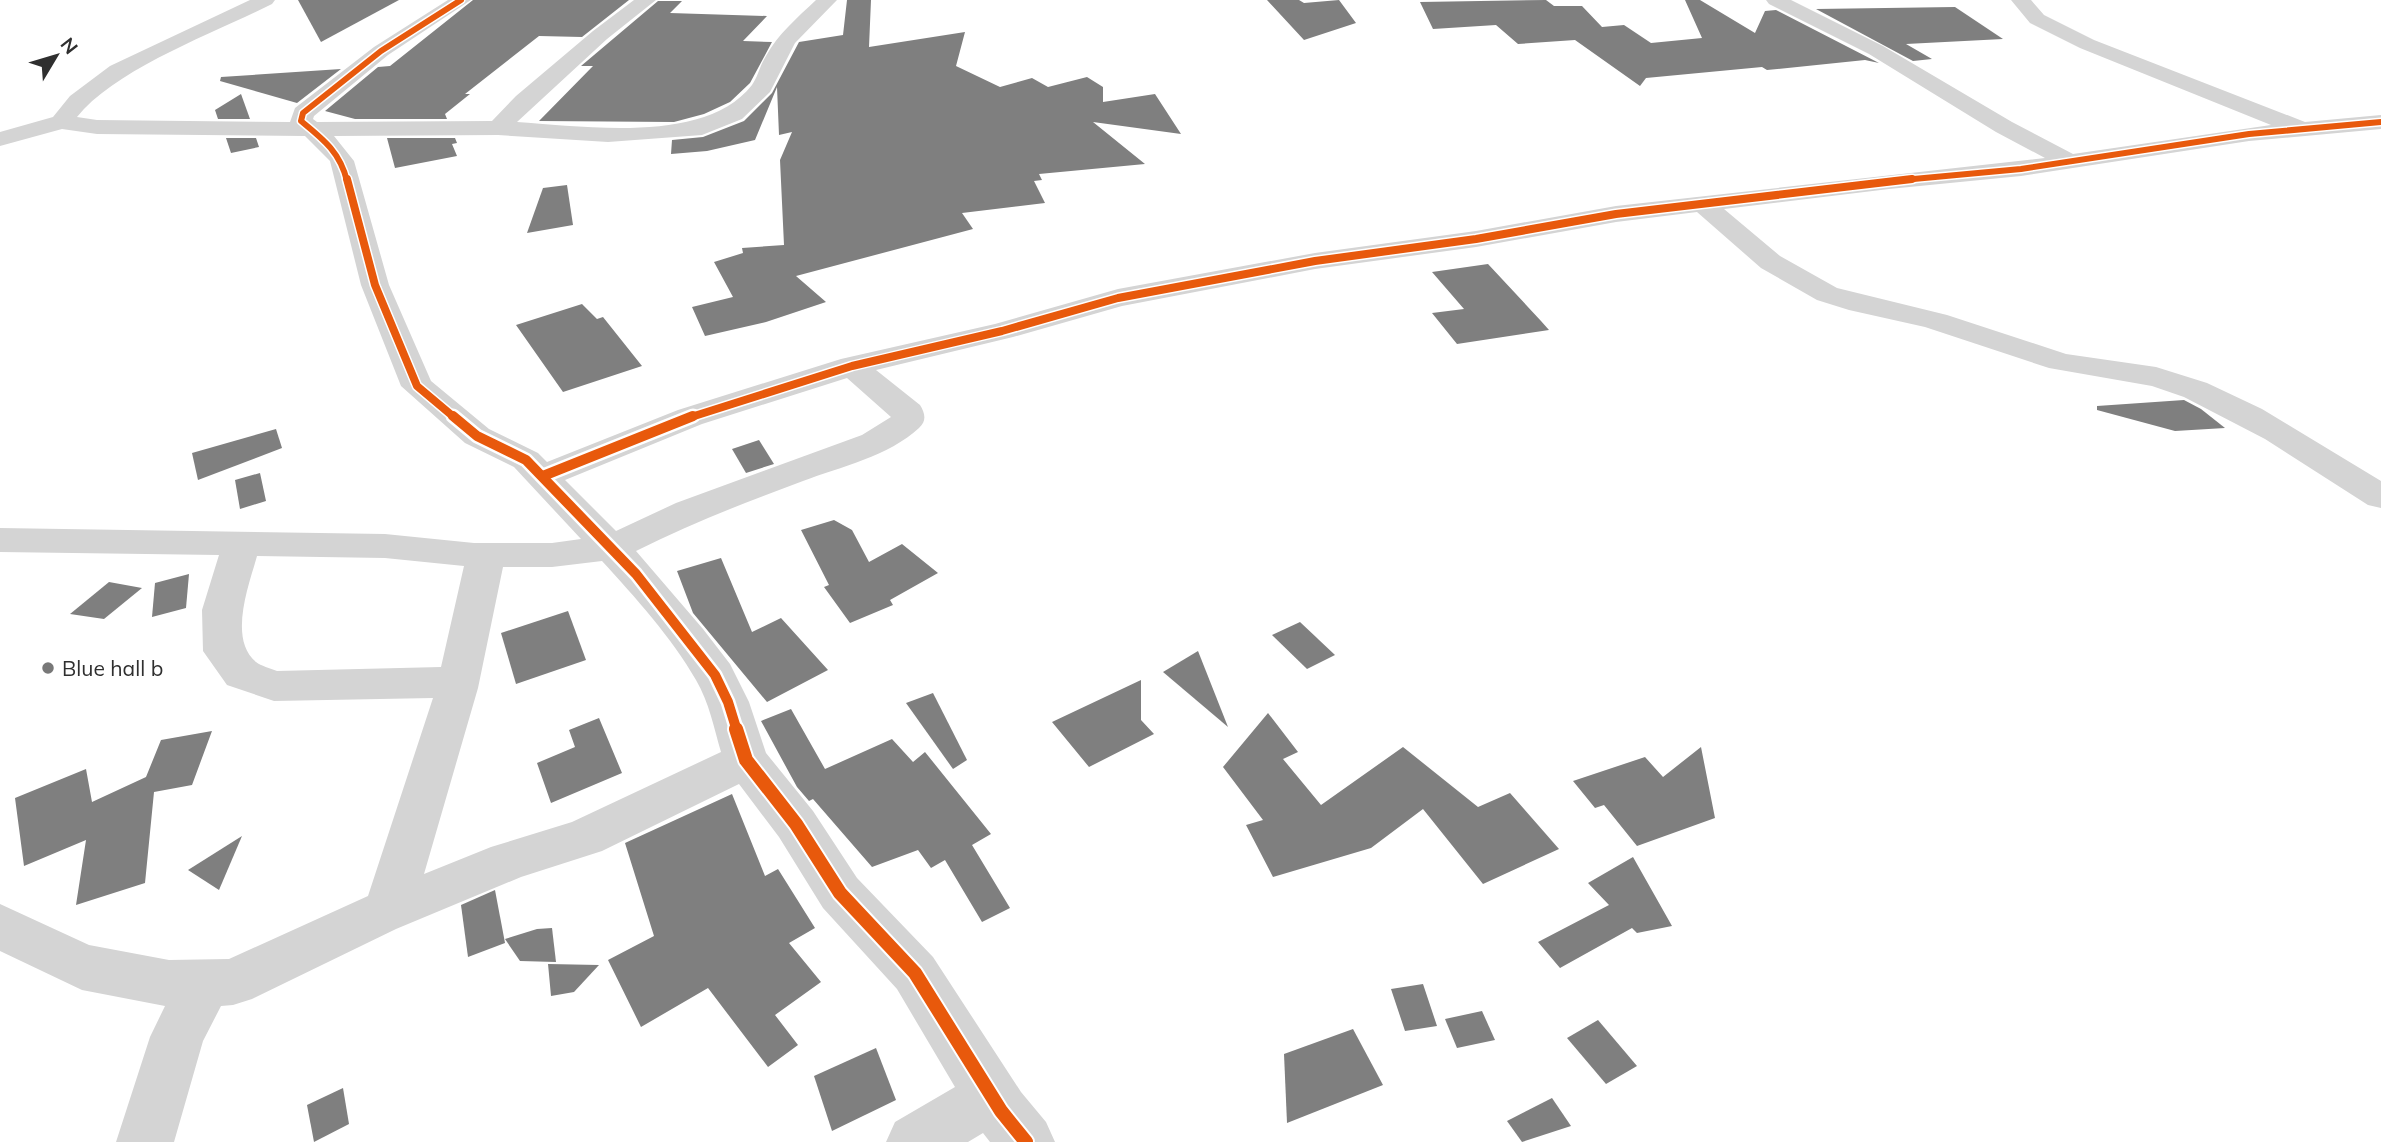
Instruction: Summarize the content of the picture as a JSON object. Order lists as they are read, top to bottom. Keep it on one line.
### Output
{"places":["Blue hall b"],"north":"top right"}
